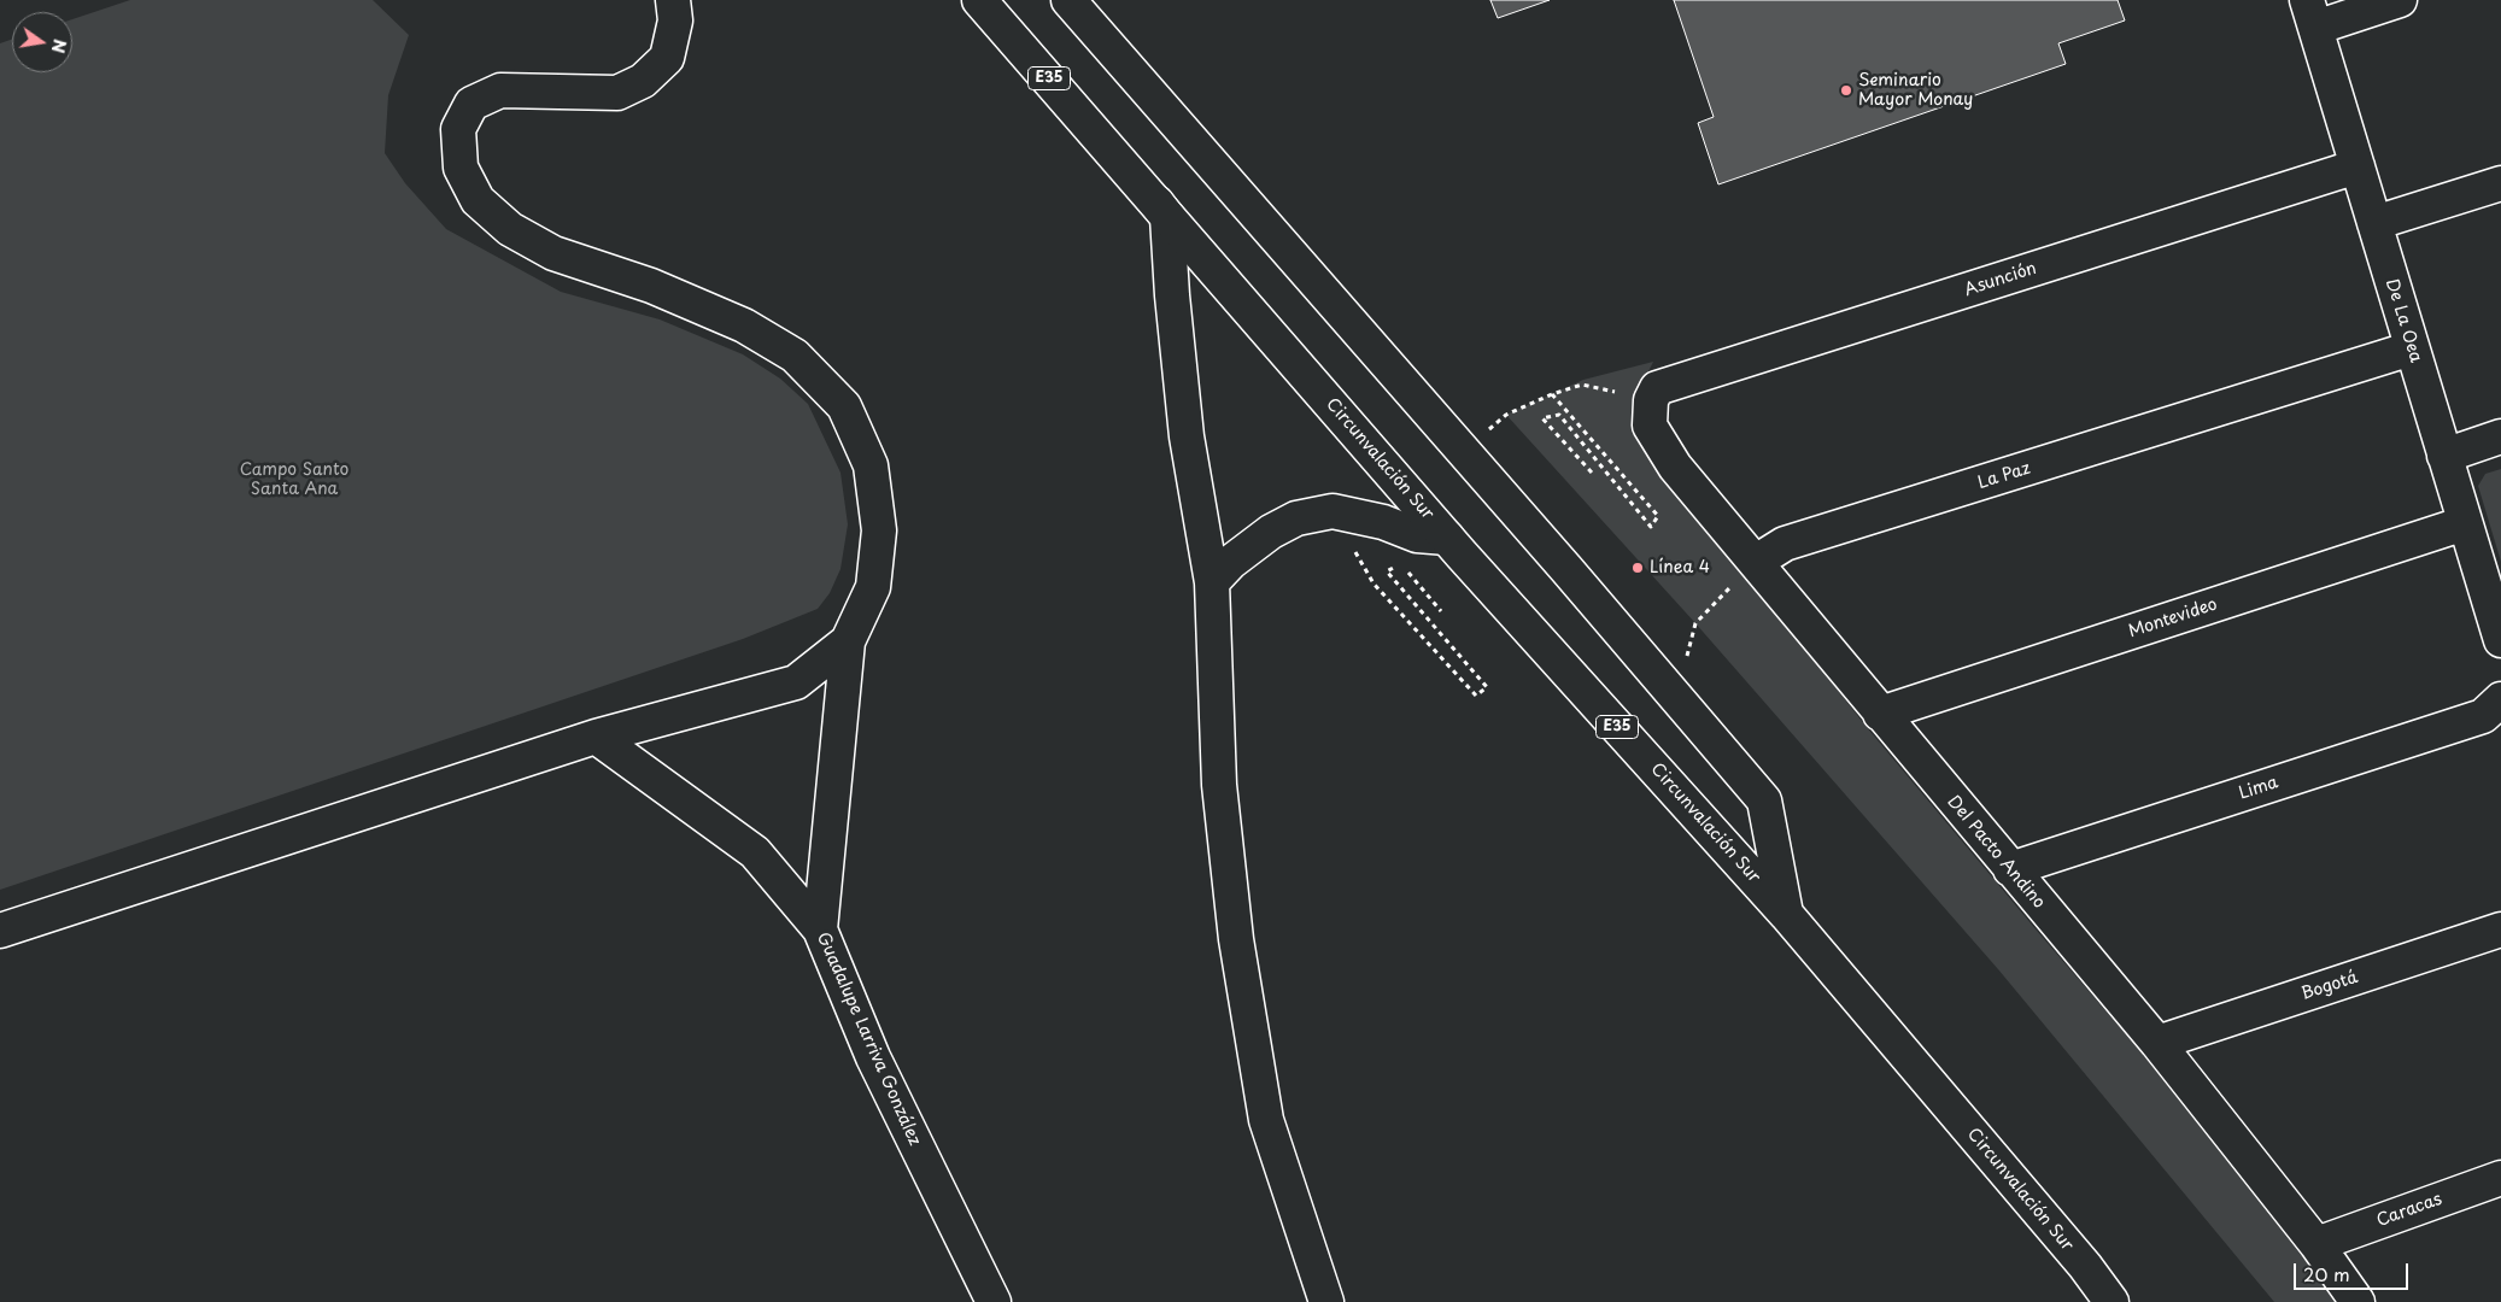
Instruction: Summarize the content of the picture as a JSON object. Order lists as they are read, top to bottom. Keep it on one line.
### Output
{"streets":{"main road":["E35","Asunción","De La Oea","Circunvalación Sur","La Paz","Montevideo","Lima","Del Pacto Andino","Bogotá","Guadalupe Larriva González","Caracas"]},"crossings":[["Asunción","De La Oea"],["Asunción","Del Pacto Andino"],["De La Oea","La Paz"],["De La Oea","Montevideo"],["La Paz","Del Pacto Andino"],["Montevideo","Del Pacto Andino"],["Lima","Del Pacto Andino"],["Del Pacto Andino","Bogotá"],["Del Pacto Andino","Caracas"]],"parks":["Campo Santo Santa Ana"],"places":["Seminario Mayor Monay","Línea 4"],"scale_bar":"20 m","north":"right"}
